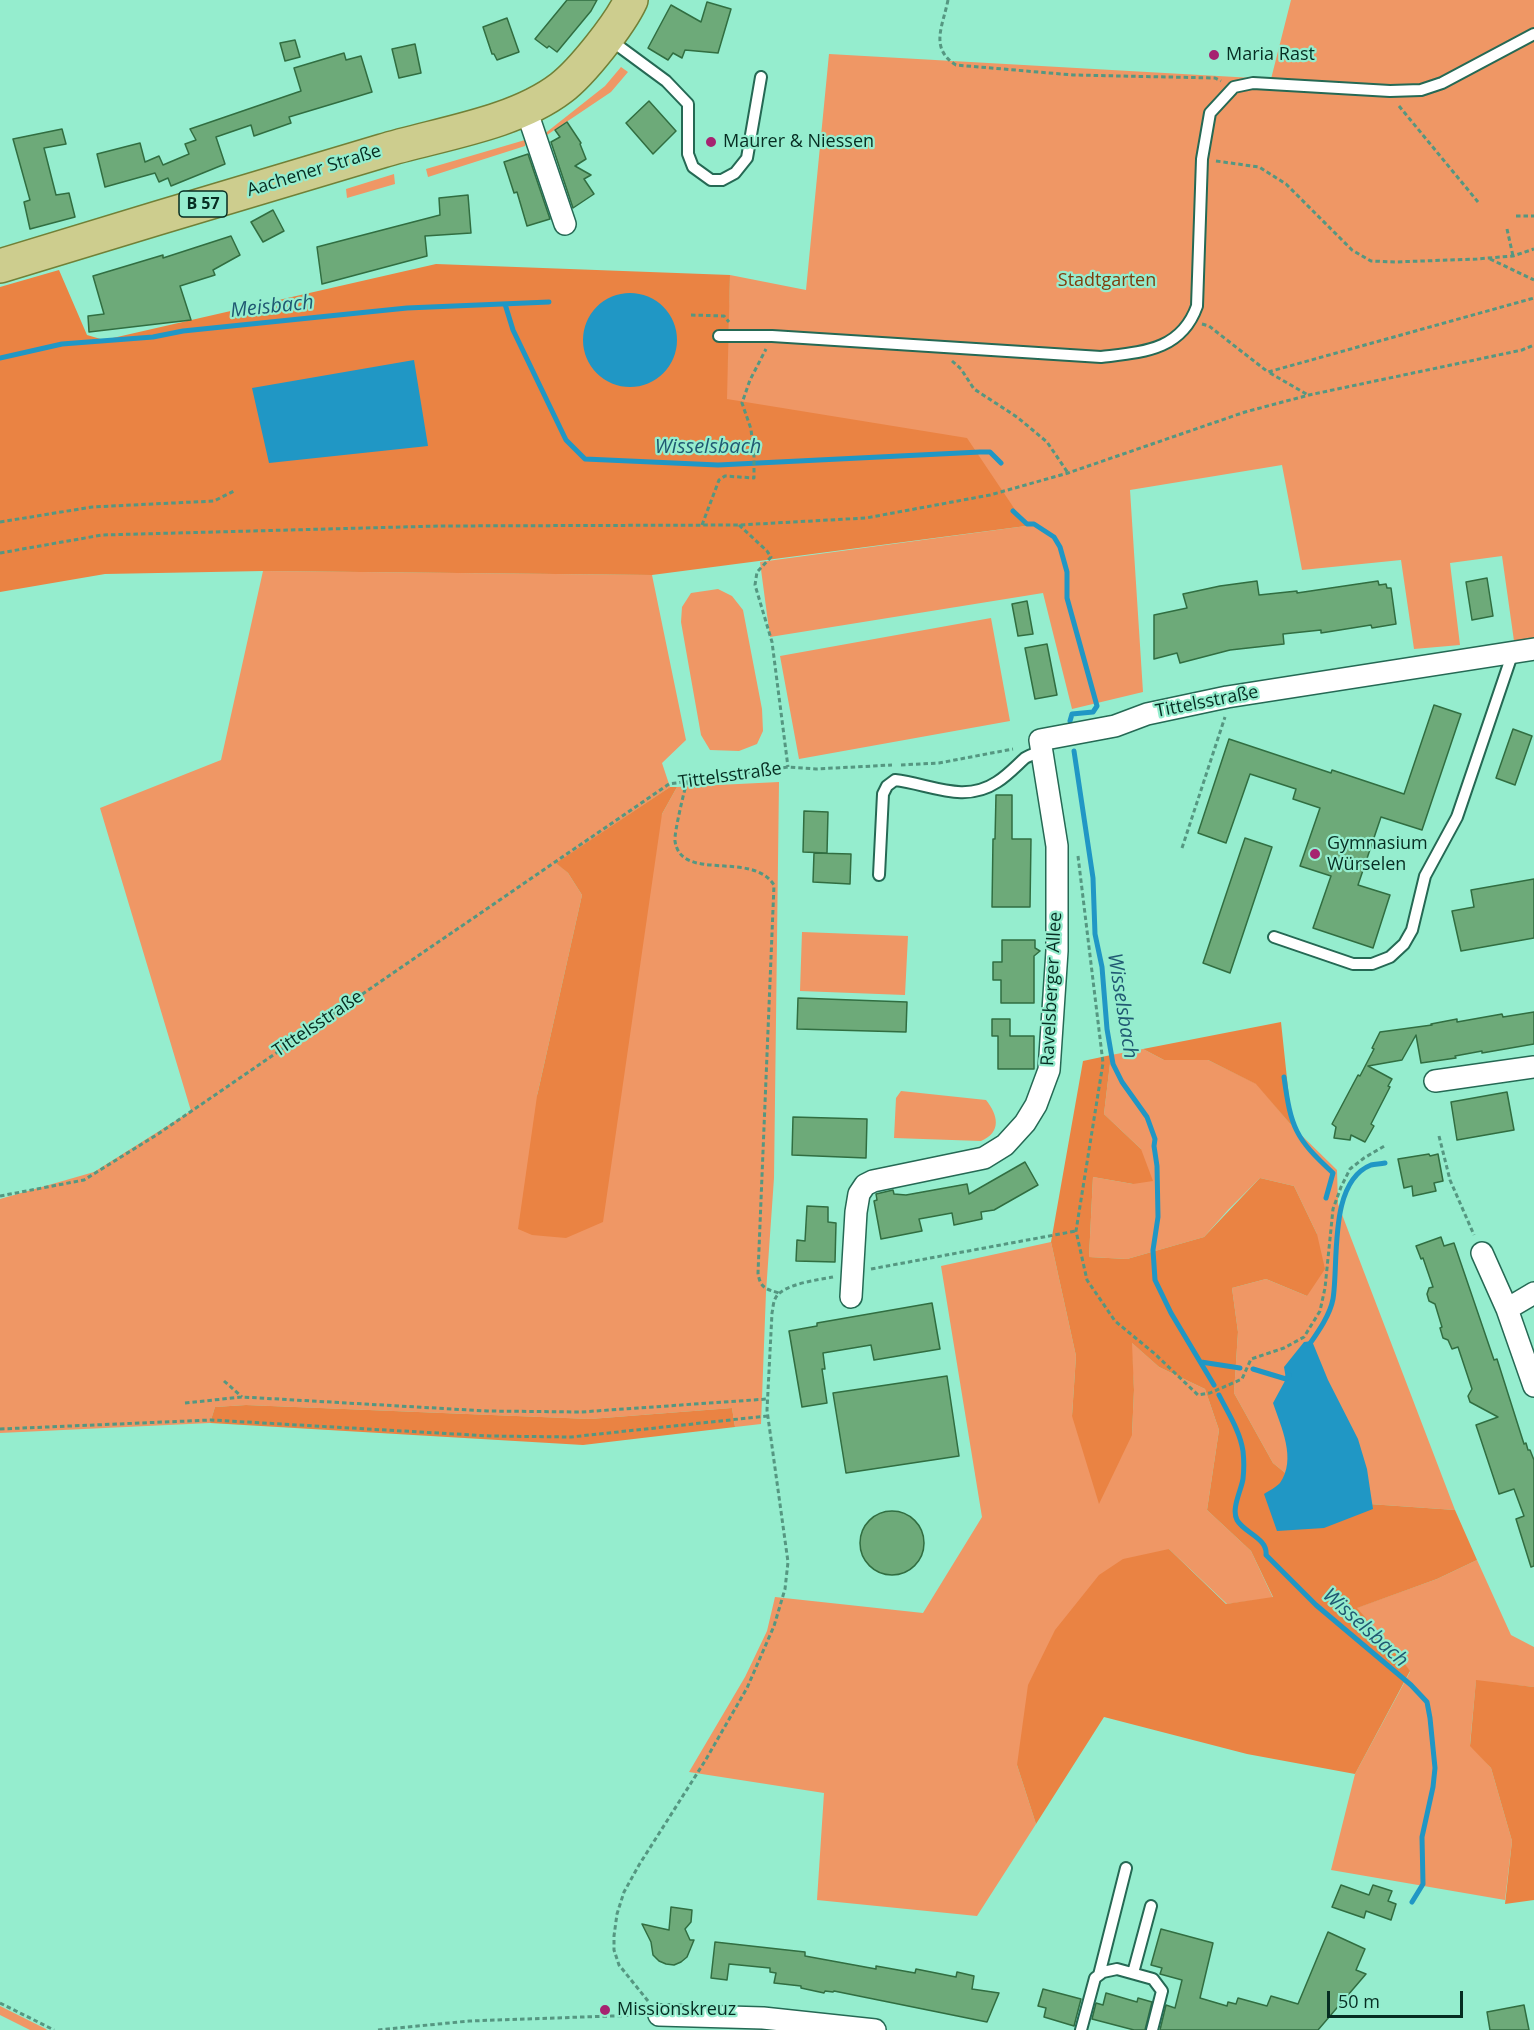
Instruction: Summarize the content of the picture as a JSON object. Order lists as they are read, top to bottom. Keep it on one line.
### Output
{"streets":{"main road":["Aachener Straße","B 57"],"street":["Tittelsstraße","Ravelsberger Allee"]},"crossings":[["Tittelsstraße","Ravelsberger Allee"]],"water":["Meisbach","Wisselsbach"],"parks":["Stadtgarten"],"places":["Maria Rast","Maurer & Niessen","Gymnasium Würselen","Missionskreuz"],"scale_bar":"50 m"}
